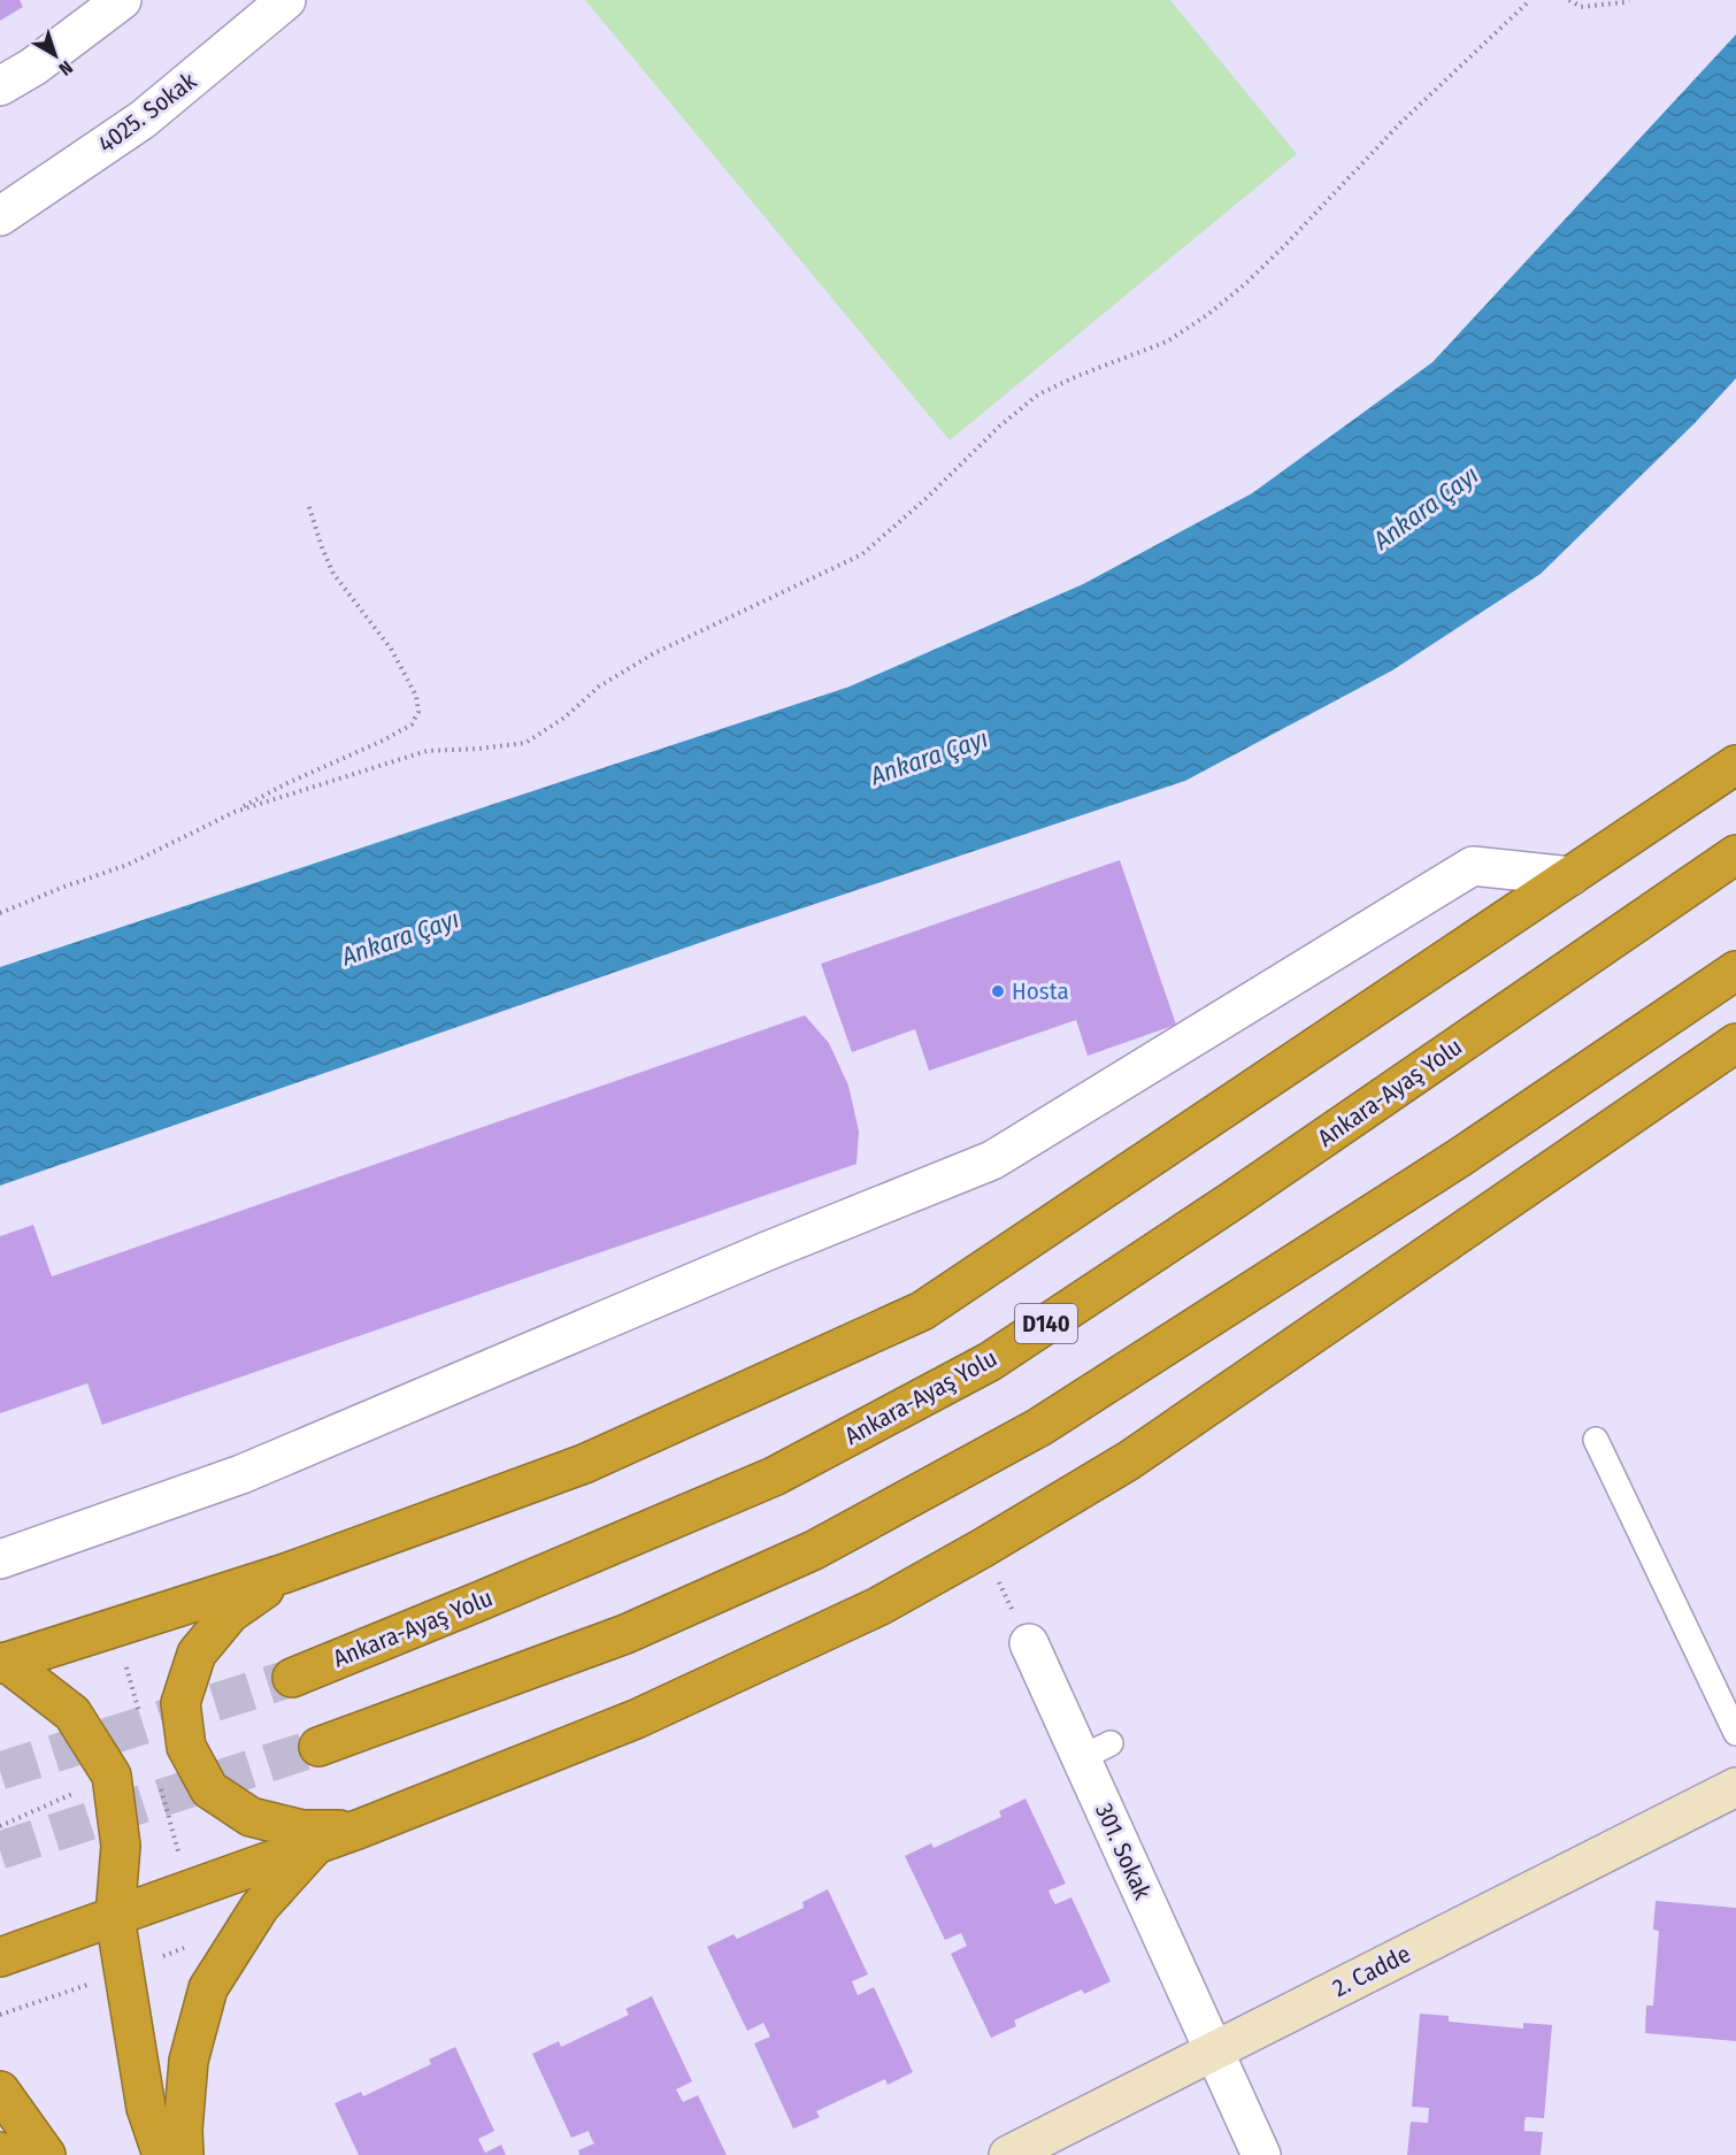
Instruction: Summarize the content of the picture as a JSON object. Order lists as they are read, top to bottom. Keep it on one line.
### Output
{"streets":{"highway":["Ankara-Ayaş Yolu","D140"],"street":["4025. Sokak","301. Sokak","2. Cadde"]},"crossings":[["301. Sokak","2. Cadde"]],"water":["Ankara Çayı"],"places":["Hosta"],"north":"bottom right"}
